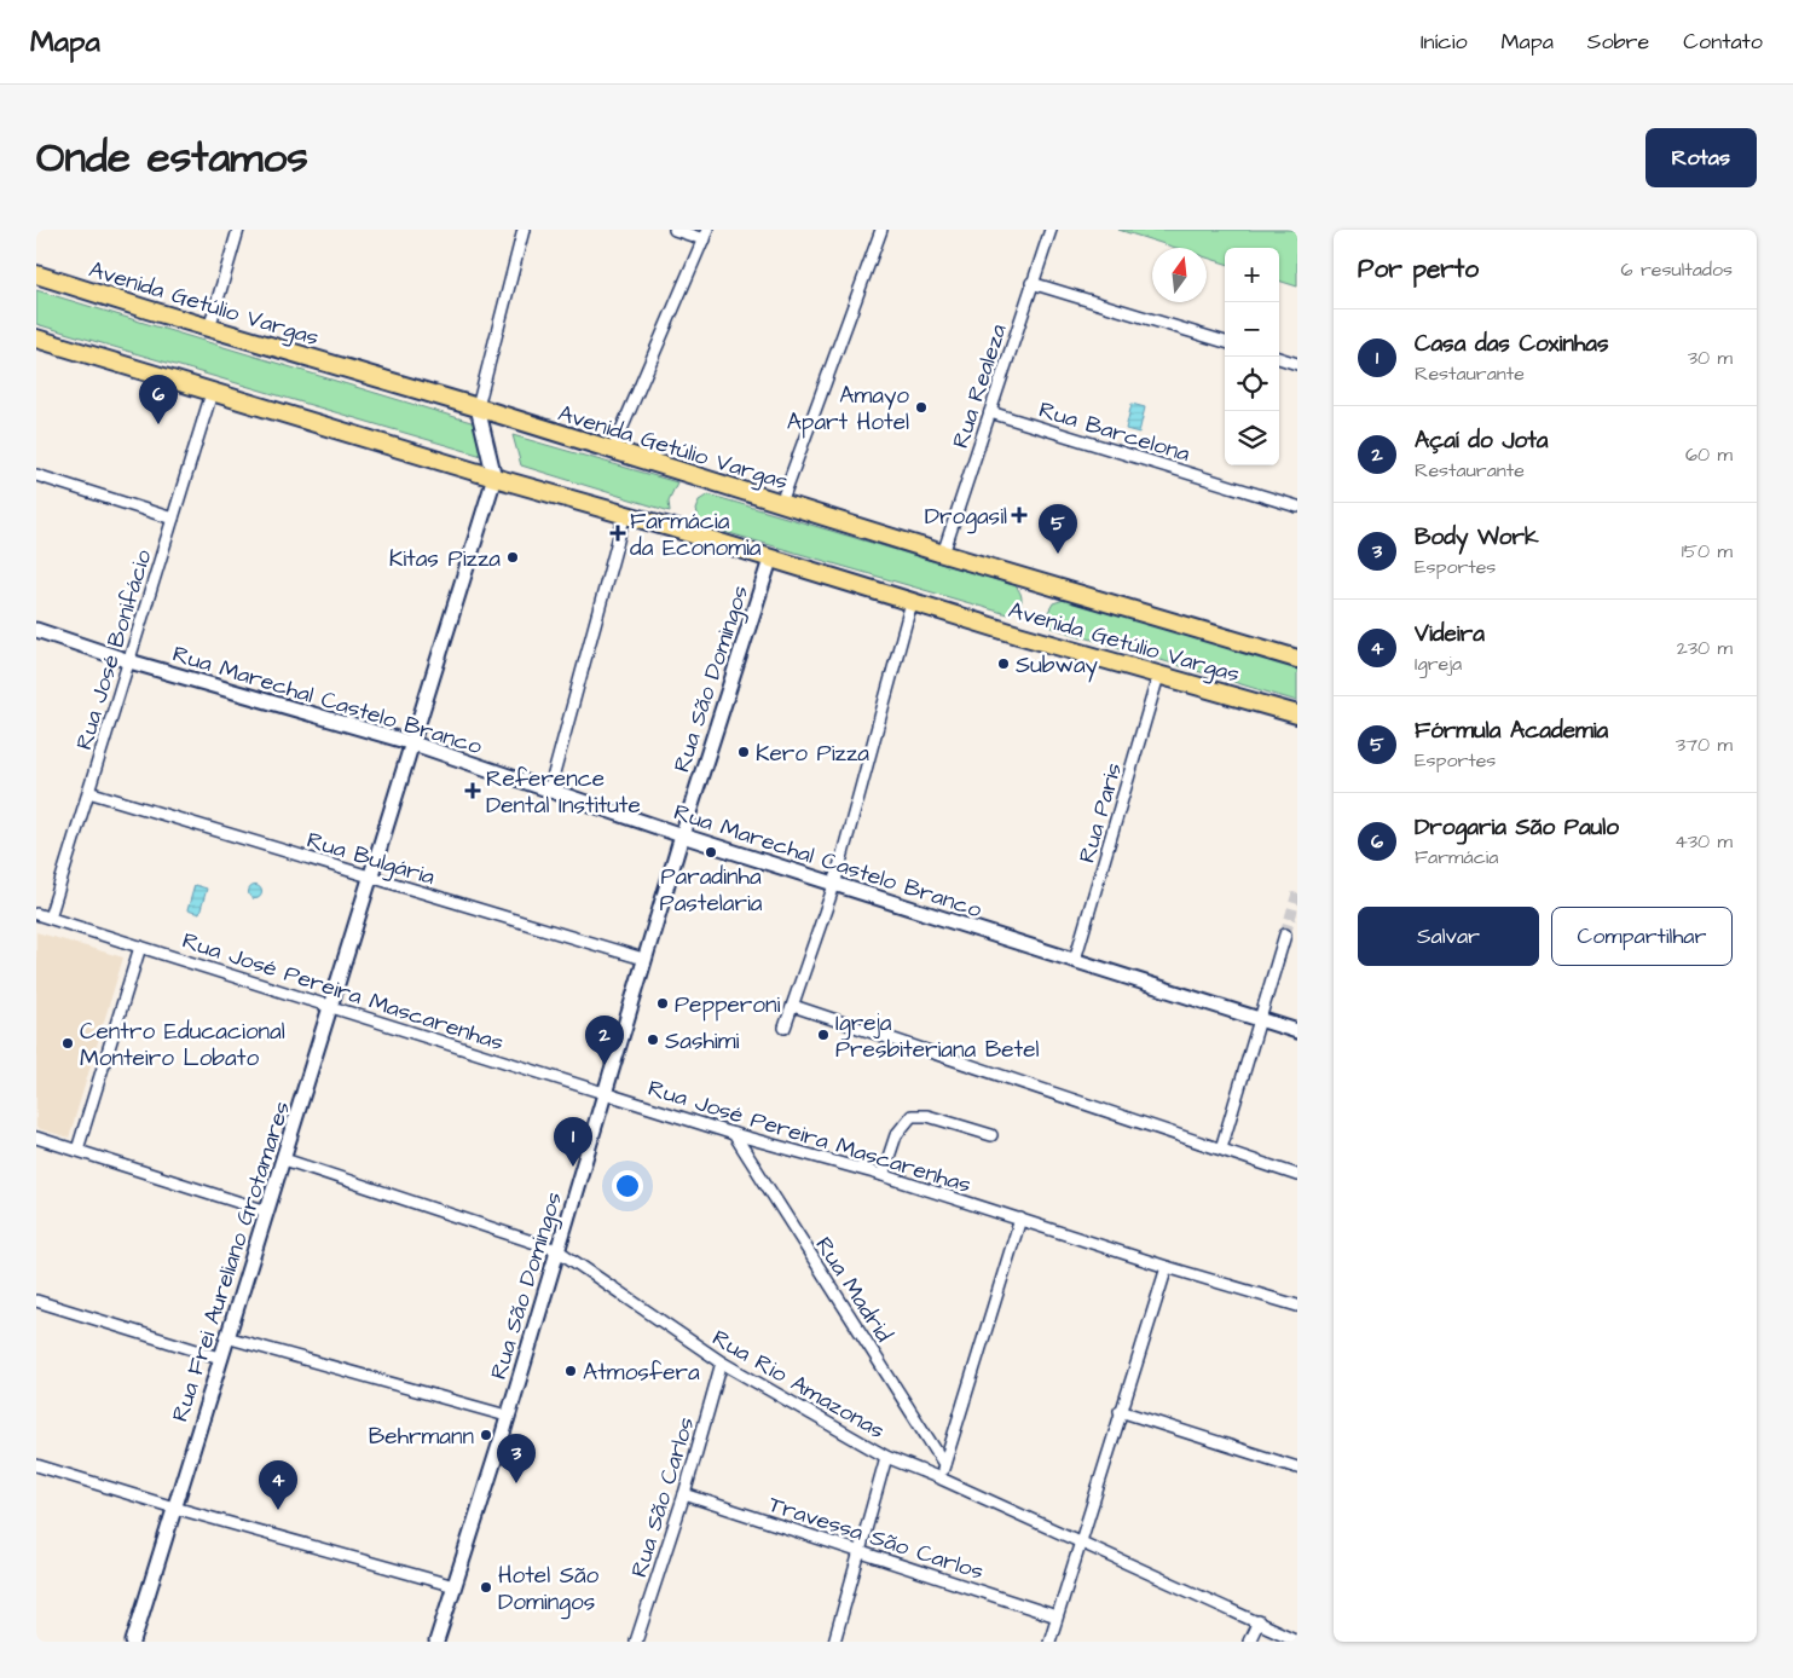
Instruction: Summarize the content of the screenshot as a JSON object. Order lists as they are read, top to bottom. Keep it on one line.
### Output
{"streets":{"main road":["Avenida Getúlio Vargas"],"street":["Rua Realeza","Rua Barcelona","Rua José Bonifácio","Rua São Domingos","Rua Marechal Castelo Branco","Rua Paris","Rua Bulgária","Rua José Pereira Mascarenhas","Rua Frei Aureliano Grotamares","Rua Madrid","Rua Rio Amazonas","Rua São Carlos","Travessa São Carlos"]},"crossings":[["Avenida Getúlio Vargas","Rua Realeza"],["Avenida Getúlio Vargas","Rua José Bonifácio"],["Avenida Getúlio Vargas","Rua São Domingos"],["Avenida Getúlio Vargas","Rua Paris"],["Avenida Getúlio Vargas","Rua Frei Aureliano Grotamares"],["Rua Realeza","Rua Barcelona"],["Rua José Bonifácio","Rua Marechal Castelo Branco"],["Rua José Bonifácio","Rua Bulgária"],["Rua José Bonifácio","Rua José Pereira Mascarenhas"],["Rua São Domingos","Rua Marechal Castelo Branco"],["Rua São Domingos","Rua Bulgária"],["Rua São Domingos","Rua José Pereira Mascarenhas"],["Rua São Domingos","Rua Rio Amazonas"],["Rua Marechal Castelo Branco","Rua Paris"],["Rua Marechal Castelo Branco","Rua Frei Aureliano Grotamares"],["Rua Bulgária","Rua Frei Aureliano Grotamares"],["Rua José Pereira Mascarenhas","Rua Frei Aureliano Grotamares"],["Rua José Pereira Mascarenhas","Rua Madrid"],["Rua Frei Aureliano Grotamares","Rua Rio Amazonas"],["Rua Rio Amazonas","Rua São Carlos"],["Rua São Carlos","Travessa São Carlos"]],"places":{"other":["Amayo Apart Hotel","Kitas Pizza","Subway","Kero Pizza","Paradinha Pastelaria","Pepperoni","Igreja Presbiteriana Betel","Sashimi","Centro Educacional Monteiro Lobato","Atmosfera","Behrmann","Hotel São Domingos"],"health":["Drogasil","Farmácia da Economia","Reference Dental Institute"]},"north":"top","page":{"header":"Mapa","nav":["Início","Mapa","Sobre","Contato"],"title":"Onde estamos","buttons":["Rotas",["Salvar","Compartilhar"]],"heading":["Por perto","6 resultados"],"map_buttons":["+","−"],"list":[{"mark":"1","name":"Casa das Coxinhas","note":"Restaurante","value":"30 m"},{"mark":"2","name":"Açaí do Jota","note":"Restaurante","value":"60 m"},{"mark":"3","name":"Body Work","note":"Esportes","value":"150 m"},{"mark":"4","name":"Videira","note":"Igreja","value":"230 m"},{"mark":"5","name":"Fórmula Academia","note":"Esportes","value":"370 m"},{"mark":"6","name":"Drogaria São Paulo","note":"Farmácia","value":"430 m"}],"pins":["6","5","2","1","3","4"]}}
